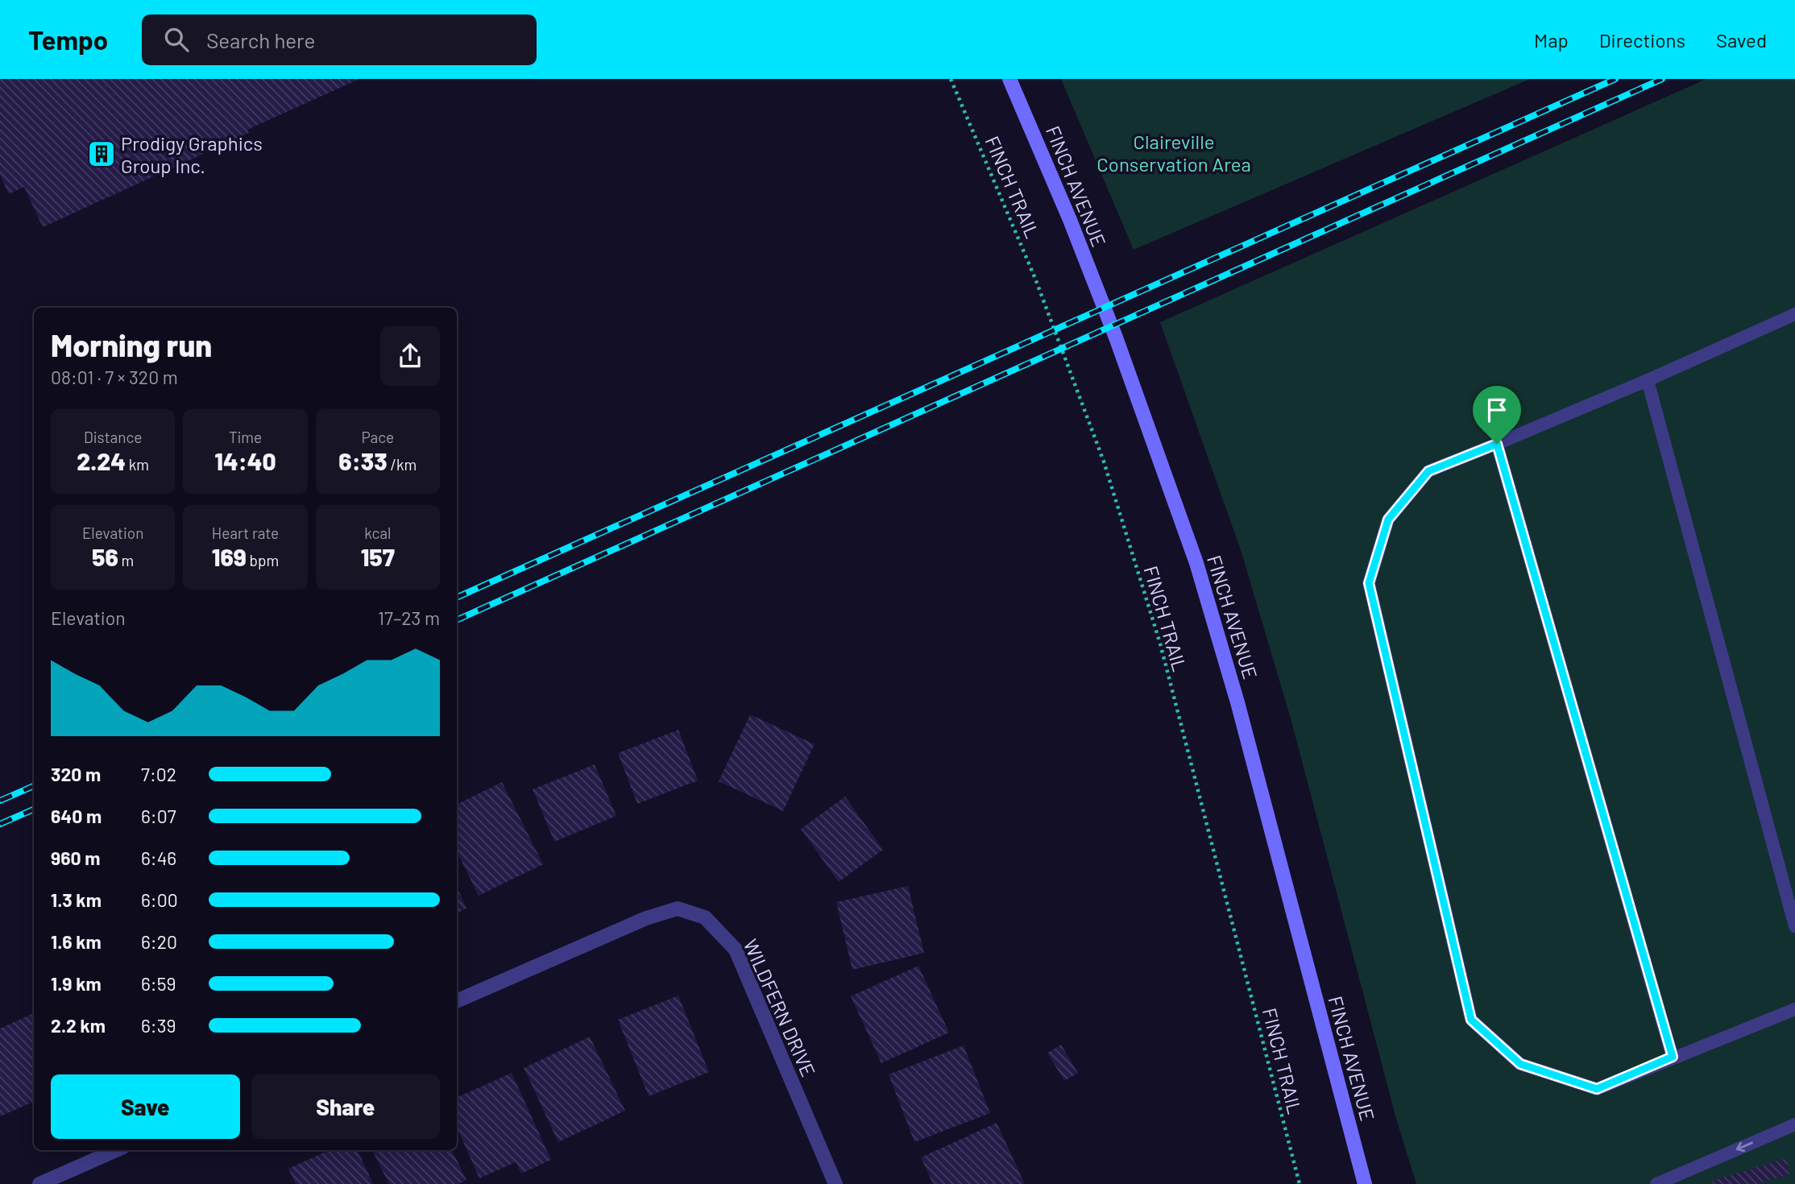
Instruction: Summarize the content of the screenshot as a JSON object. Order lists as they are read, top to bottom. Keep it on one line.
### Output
{"streets":{"main road":["FINCH AVENUE"],"street":["WILDFERN DRIVE"],"path":["FINCH TRAIL"]},"parks":["Claireville Conservation Area"],"places":{"building":["Prodigy Graphics Group Inc."]},"page":{"header":"Tempo","search":"Search here","nav":["Map","Directions","Saved"],"heading":["Morning run","08:01 · 7 × 320 m"],"stats":[["Distance","2.24 km"],["Time","14:40"],["Pace","6:33 /km"],["Elevation","56 m"],["Heart rate","169 bpm"],["kcal","157"]],"chart":["Elevation","17–23 m"],"list":[{"name":"320 m","note":"7:02"},{"name":"640 m","note":"6:07"},{"name":"960 m","note":"6:46"},{"name":"1.3 km","note":"6:00"},{"name":"1.6 km","note":"6:20"},{"name":"1.9 km","note":"6:59"},{"name":"2.2 km","note":"6:39"}],"buttons":["Save","Share"]}}
